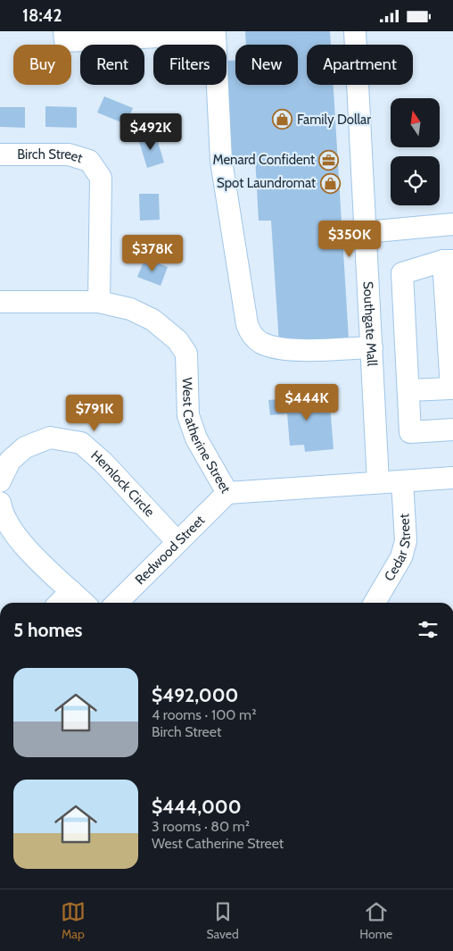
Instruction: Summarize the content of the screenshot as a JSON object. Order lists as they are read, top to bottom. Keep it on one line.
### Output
{"streets":{"street":["Birch Street","Southgate Mall","West Catherine Street","Hemlock Circle","Cedar Street","Redwood Street"]},"crossings":[["Birch Street","West Catherine Street"],["Southgate Mall","West Catherine Street"],["West Catherine Street","Cedar Street"],["West Catherine Street","Redwood Street"],["Hemlock Circle","Redwood Street"]],"places":{"shop":["Family Dollar","Spot Laundromat"],"office":["Menard Confident"]},"north":"top","page":{"status":"18:42","chip":["Buy","Rent","Filters","New","Apartment"],"price":["$492K","$350K","$378K","$444K","$791K"],"heading":"5 homes","list":[{"name":"$492,000","note":"4 rooms · 100 m² · Birch Street"},{"name":"$444,000","note":"3 rooms · 80 m² · West Catherine Street"}],"tabs":["Map","Saved","Home"]}}
